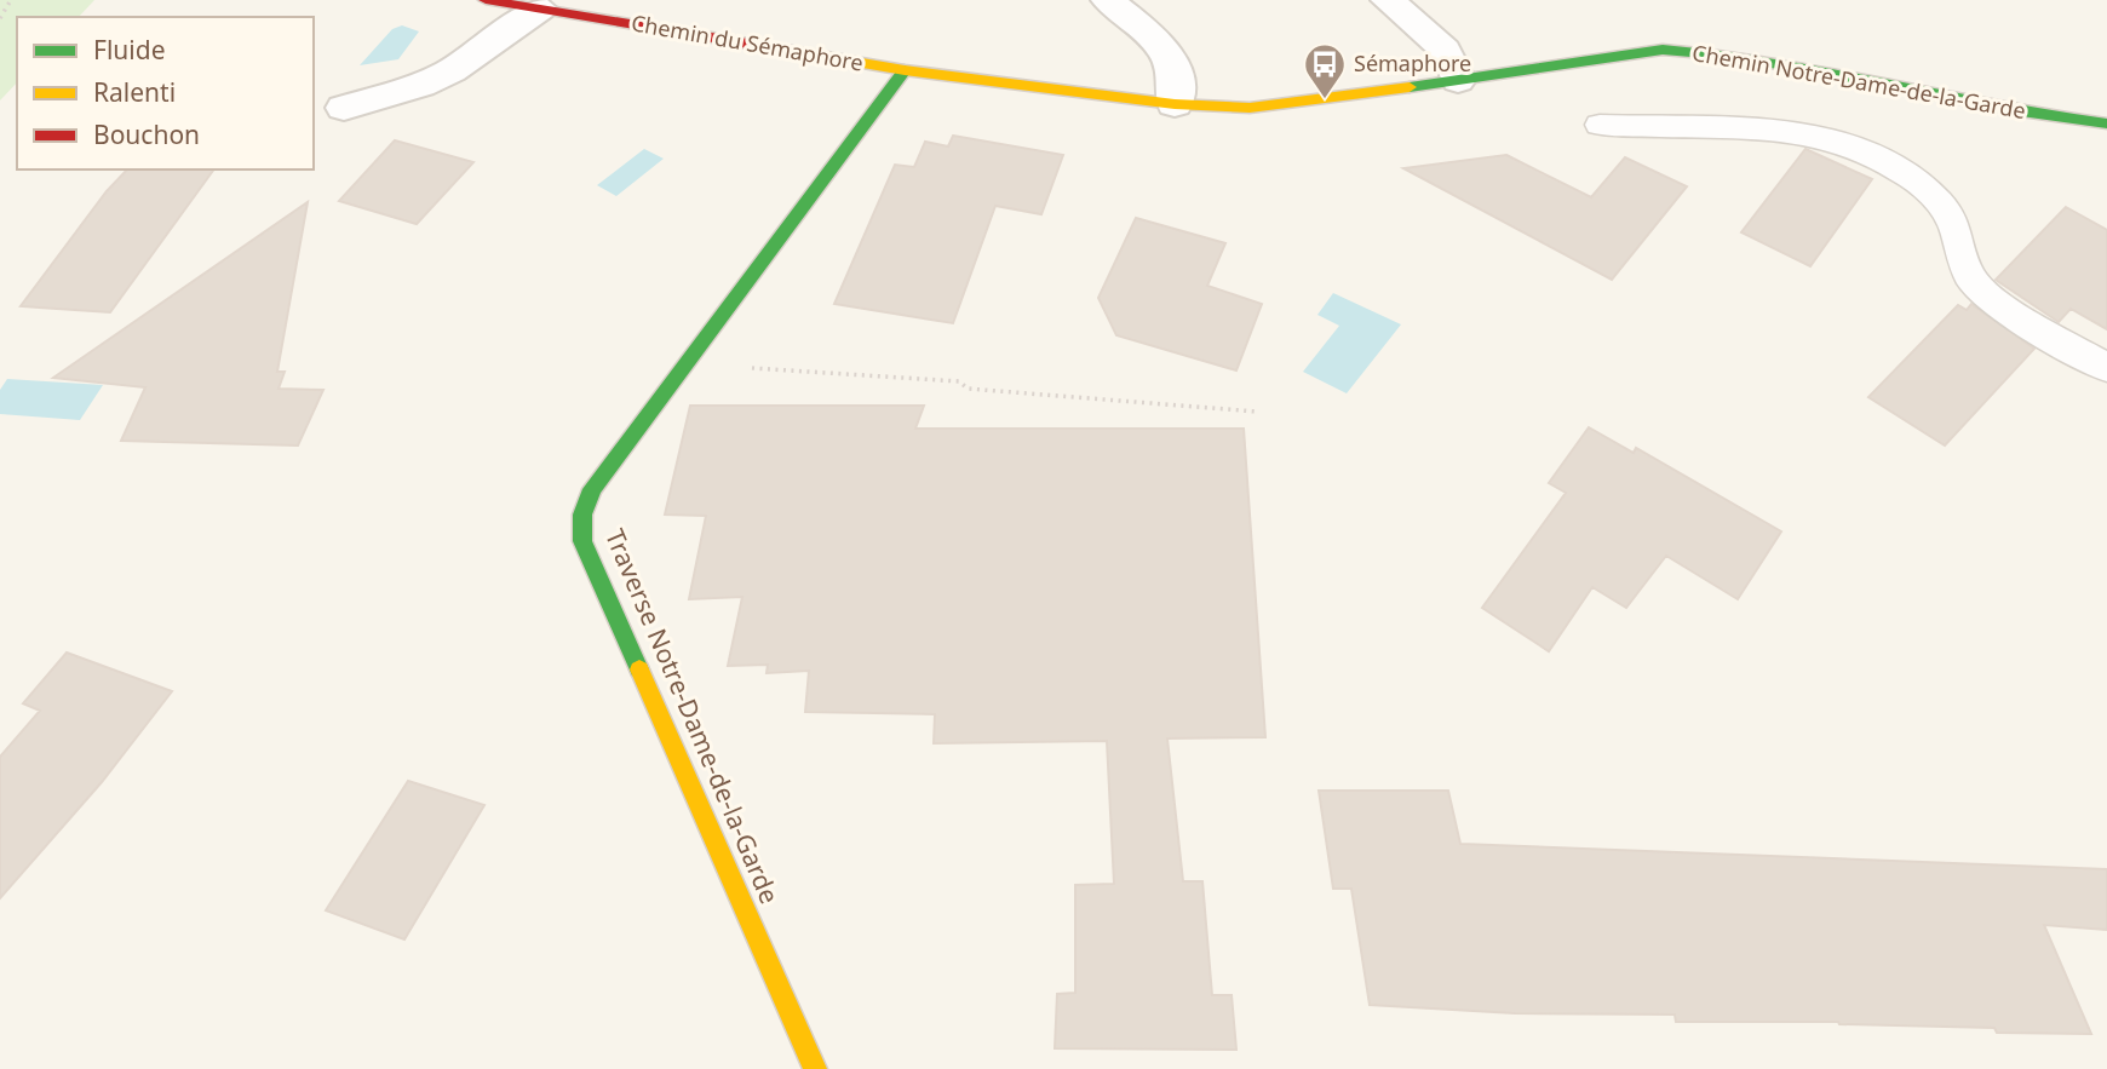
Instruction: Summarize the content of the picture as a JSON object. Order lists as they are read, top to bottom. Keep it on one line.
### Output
{"streets":{"street":["Chemin du Sémaphore","Chemin Notre-Dame-de-la-Garde","Traverse Notre-Dame-de-la-Garde"]},"crossings":[["Chemin du Sémaphore","Chemin Notre-Dame-de-la-Garde"],["Chemin du Sémaphore","Traverse Notre-Dame-de-la-Garde"],["Chemin Notre-Dame-de-la-Garde","Traverse Notre-Dame-de-la-Garde"]],"places":{"bus stop":["Sémaphore"]},"legend":["Fluide","Ralenti","Bouchon"]}
